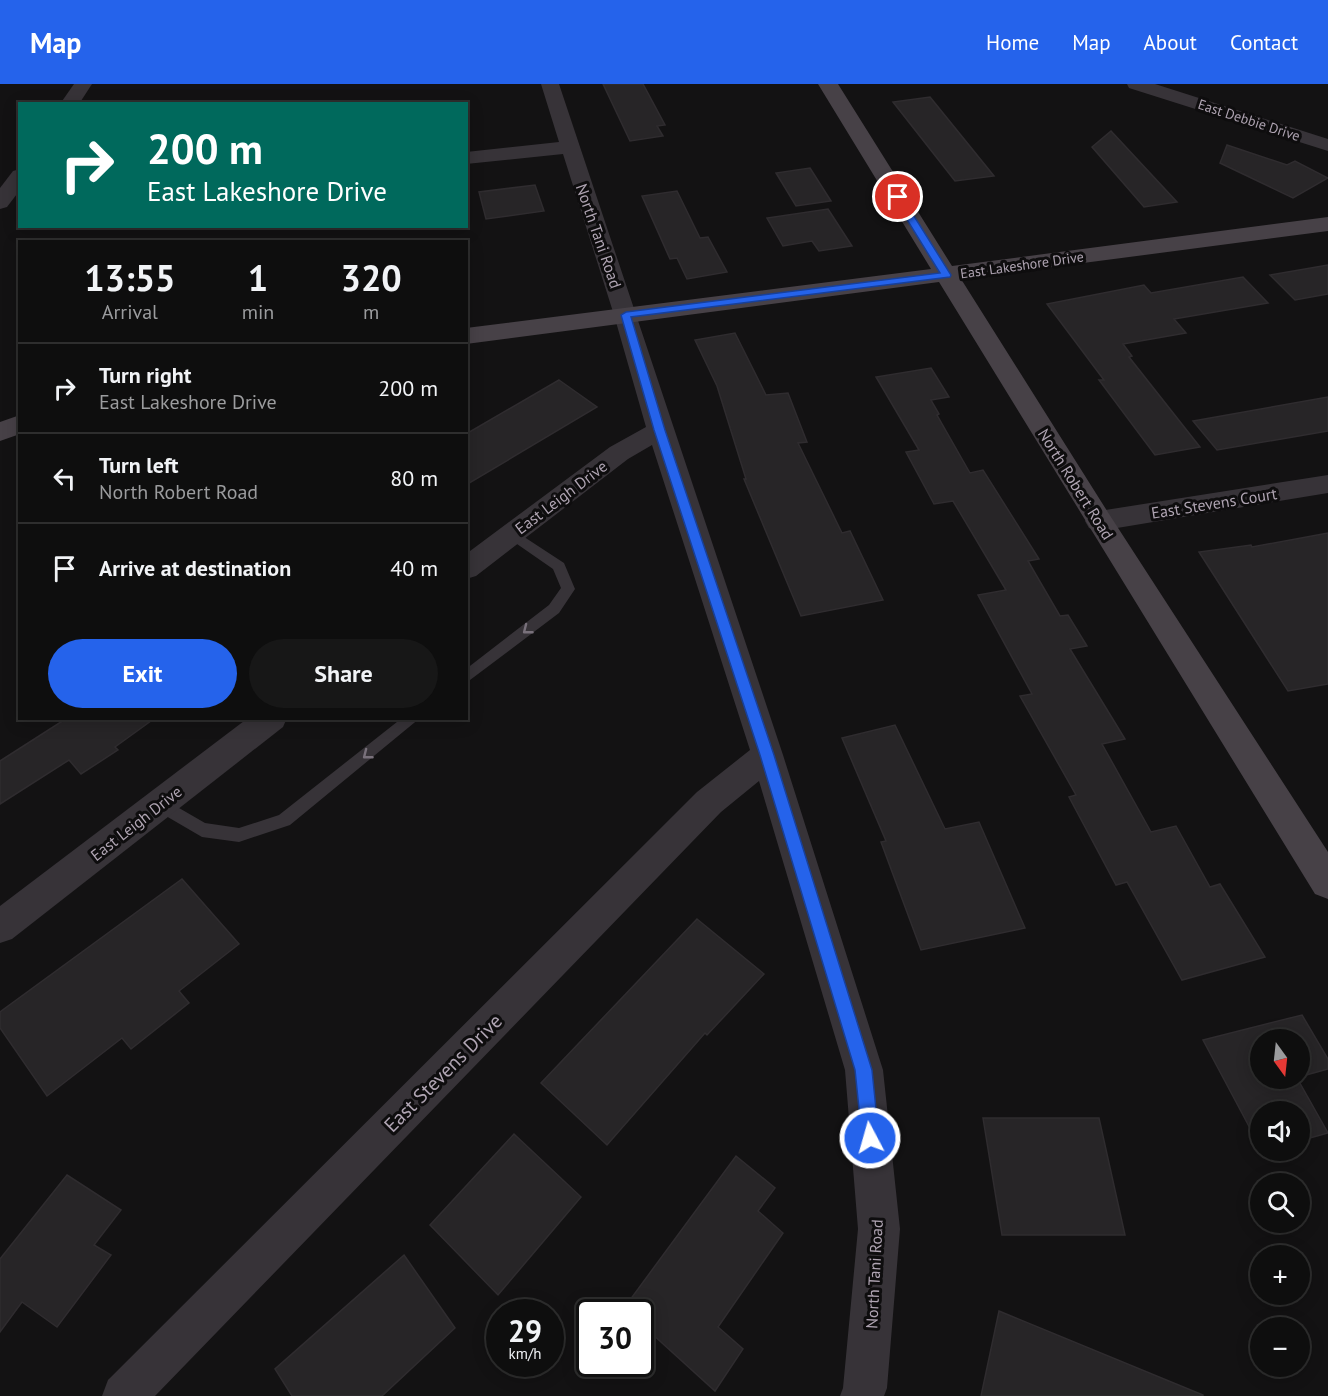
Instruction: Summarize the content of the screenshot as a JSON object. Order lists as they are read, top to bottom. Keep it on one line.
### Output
{"streets":{"main road":["East Lakeshore Drive","North Robert Road"],"street":["East Debbie Drive","North Tani Road","East Leigh Drive","East Stevens Court","East Stevens Drive"]},"crossings":[["North Tani Road","East Lakeshore Drive"],["North Tani Road","East Leigh Drive"],["North Tani Road","East Stevens Drive"],["East Lakeshore Drive","North Robert Road"],["North Robert Road","East Stevens Court"]],"north":"bottom","page":{"header":"Map","nav":["Home","Map","About","Contact"],"turn":["200 m","East Lakeshore Drive"],"eta":["13:55","Arrival","1","min","320","m"],"list":[{"name":"Turn right","note":"East Lakeshore Drive","value":"200 m"},{"name":"Turn left","note":"North Robert Road","value":"80 m"},{"name":"Arrive at destination","value":"40 m"}],"buttons":["Exit","Share"],"map_buttons":["+","−"],"speed":"29 km/h","limit":"30"}}
